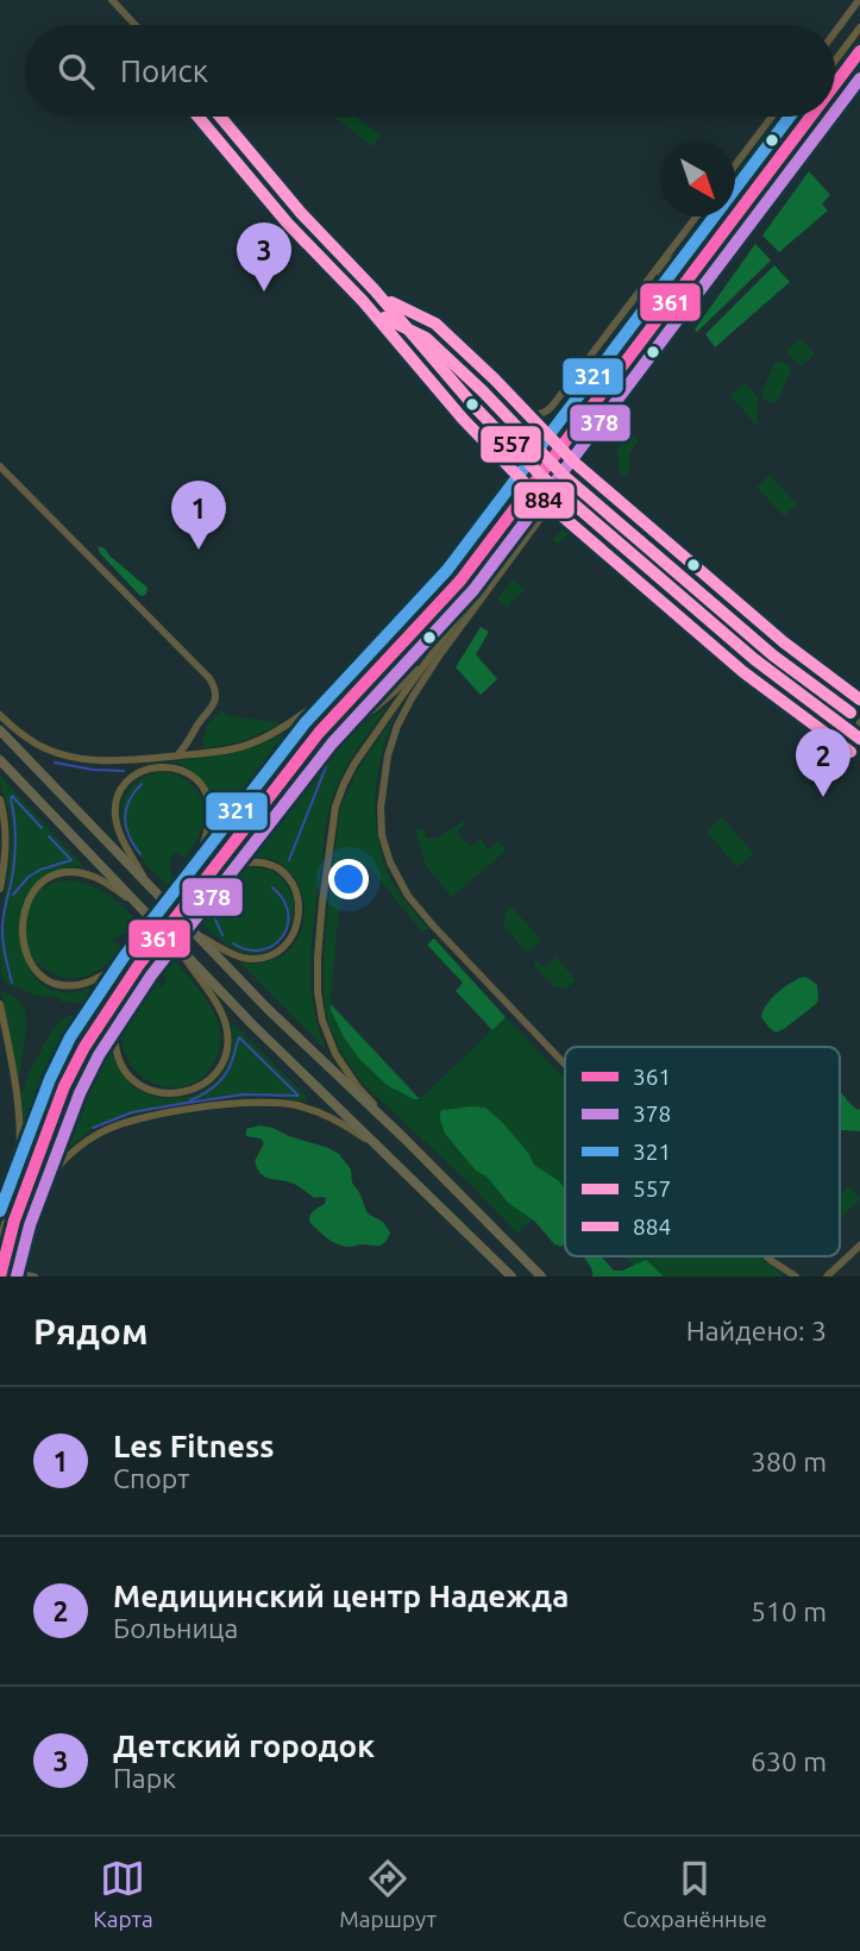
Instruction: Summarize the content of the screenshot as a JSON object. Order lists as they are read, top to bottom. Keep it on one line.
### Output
{"lines":["transit line 361","transit line 378","transit line 321","transit line 557","transit line 884"],"legend":["361","378","321","557","884"],"north":"bottom right","page":{"search":"Поиск","pins":["3","1","2"],"heading":["Рядом","Найдено: 3"],"list":[{"mark":"1","name":"Les Fitness","note":"Спорт","value":"380 m"},{"mark":"2","name":"Медицинский центр Надежда","note":"Больница","value":"510 m"},{"mark":"3","name":"Детский городок","note":"Парк","value":"630 m"}],"nav":["Карта","Маршрут","Сохранённые"]}}
